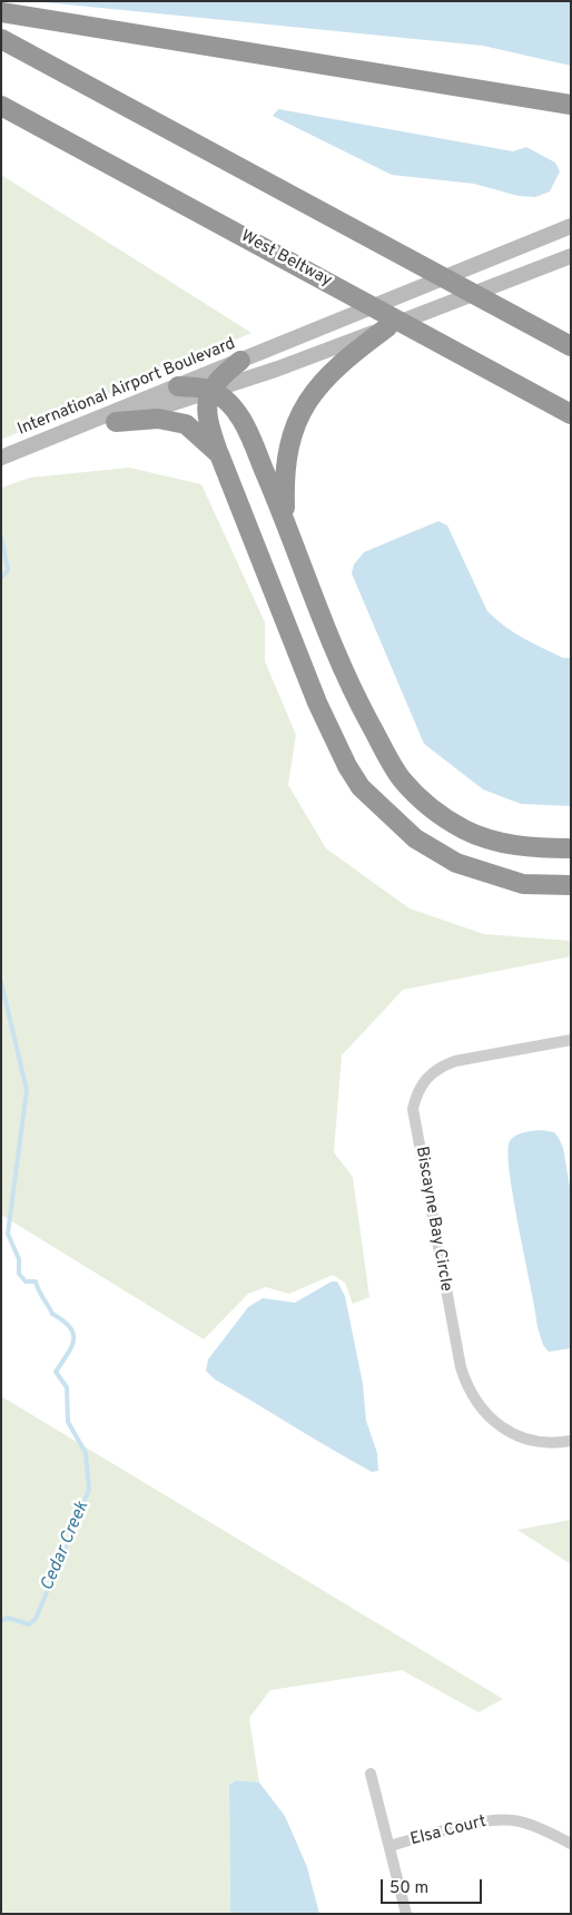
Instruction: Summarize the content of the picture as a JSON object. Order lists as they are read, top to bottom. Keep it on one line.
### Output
{"streets":{"highway":["West Beltway"],"main road":["International Airport Boulevard"],"street":["Biscayne Bay Circle","Elsa Court"]},"water":["Cedar Creek"],"scale_bar":"50 m"}
